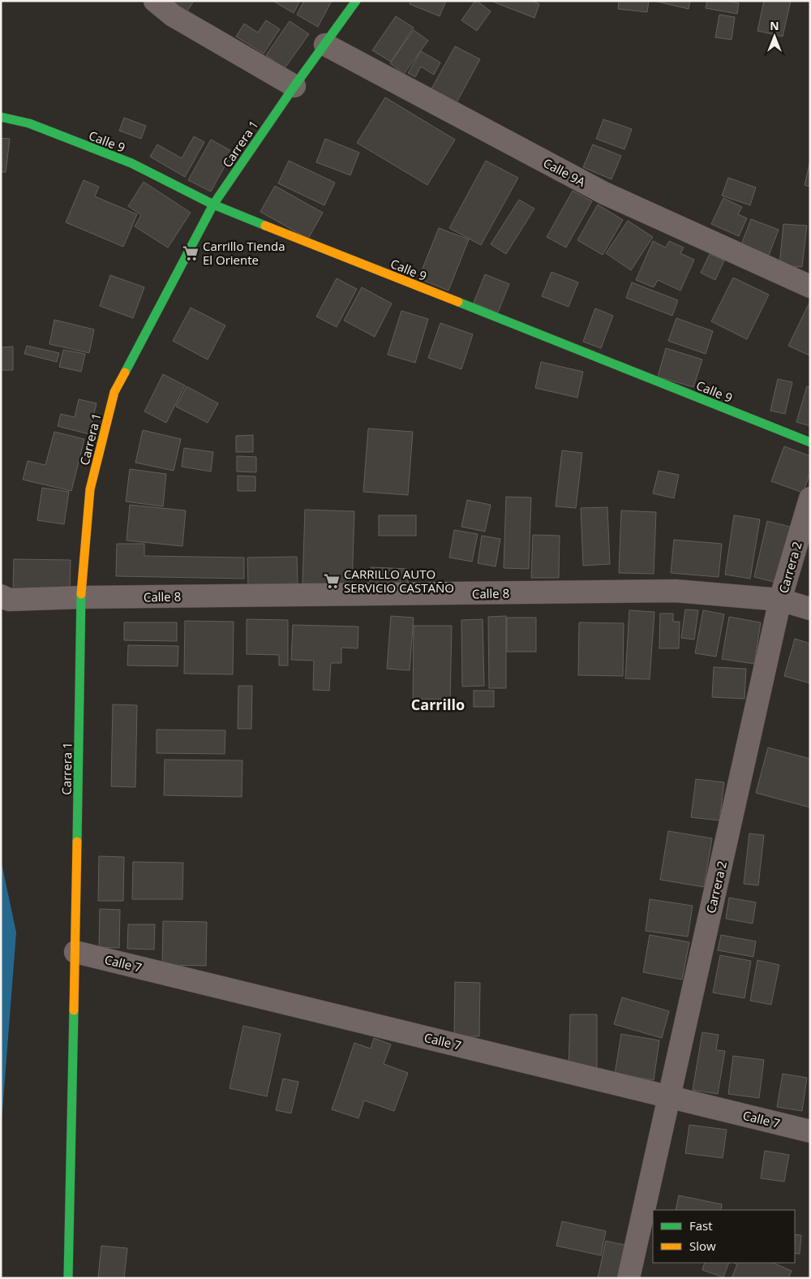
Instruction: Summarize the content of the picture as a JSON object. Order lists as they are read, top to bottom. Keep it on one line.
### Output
{"streets":{"street":["Calle 9","Carrera 1","Calle 9A","Carrera 2","Calle 8","Calle 7"]},"crossings":[["Calle 9","Carrera 1"],["Carrera 1","Calle 9A"],["Carrera 1","Calle 8"],["Carrera 1","Calle 7"],["Carrera 2","Calle 8"],["Carrera 2","Calle 7"]],"districts":["Carrillo"],"places":{"supermarket":["Carrillo Tienda El Oriente","CARRILLO AUTO SERVICIO CASTAÑO"]},"legend":["Fast","Slow"],"north":"top"}
